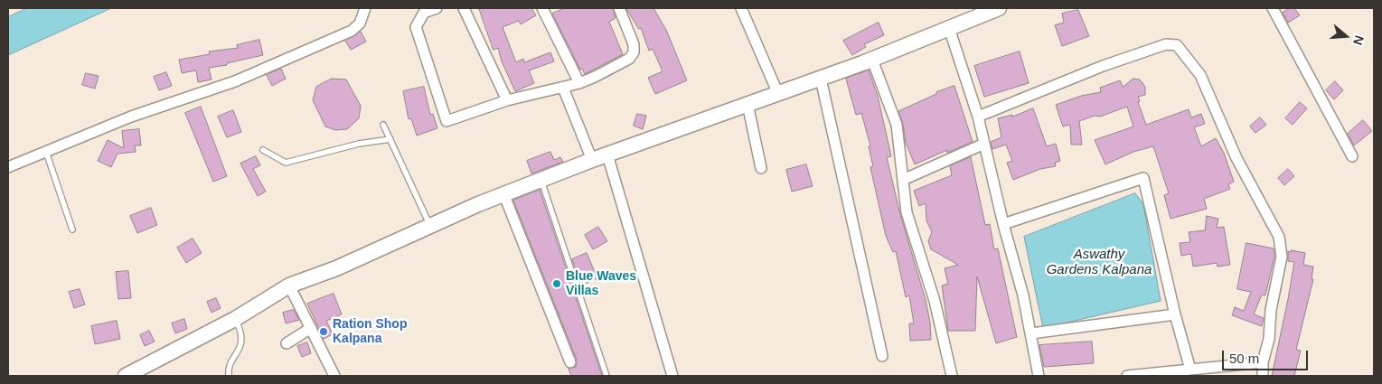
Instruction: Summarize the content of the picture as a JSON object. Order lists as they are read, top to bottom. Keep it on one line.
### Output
{"water":["Aswathy Gardens Kalpana"],"places":["Blue Waves Villas","Ration Shop Kalpana"],"scale_bar":"50 m","north":"right"}
